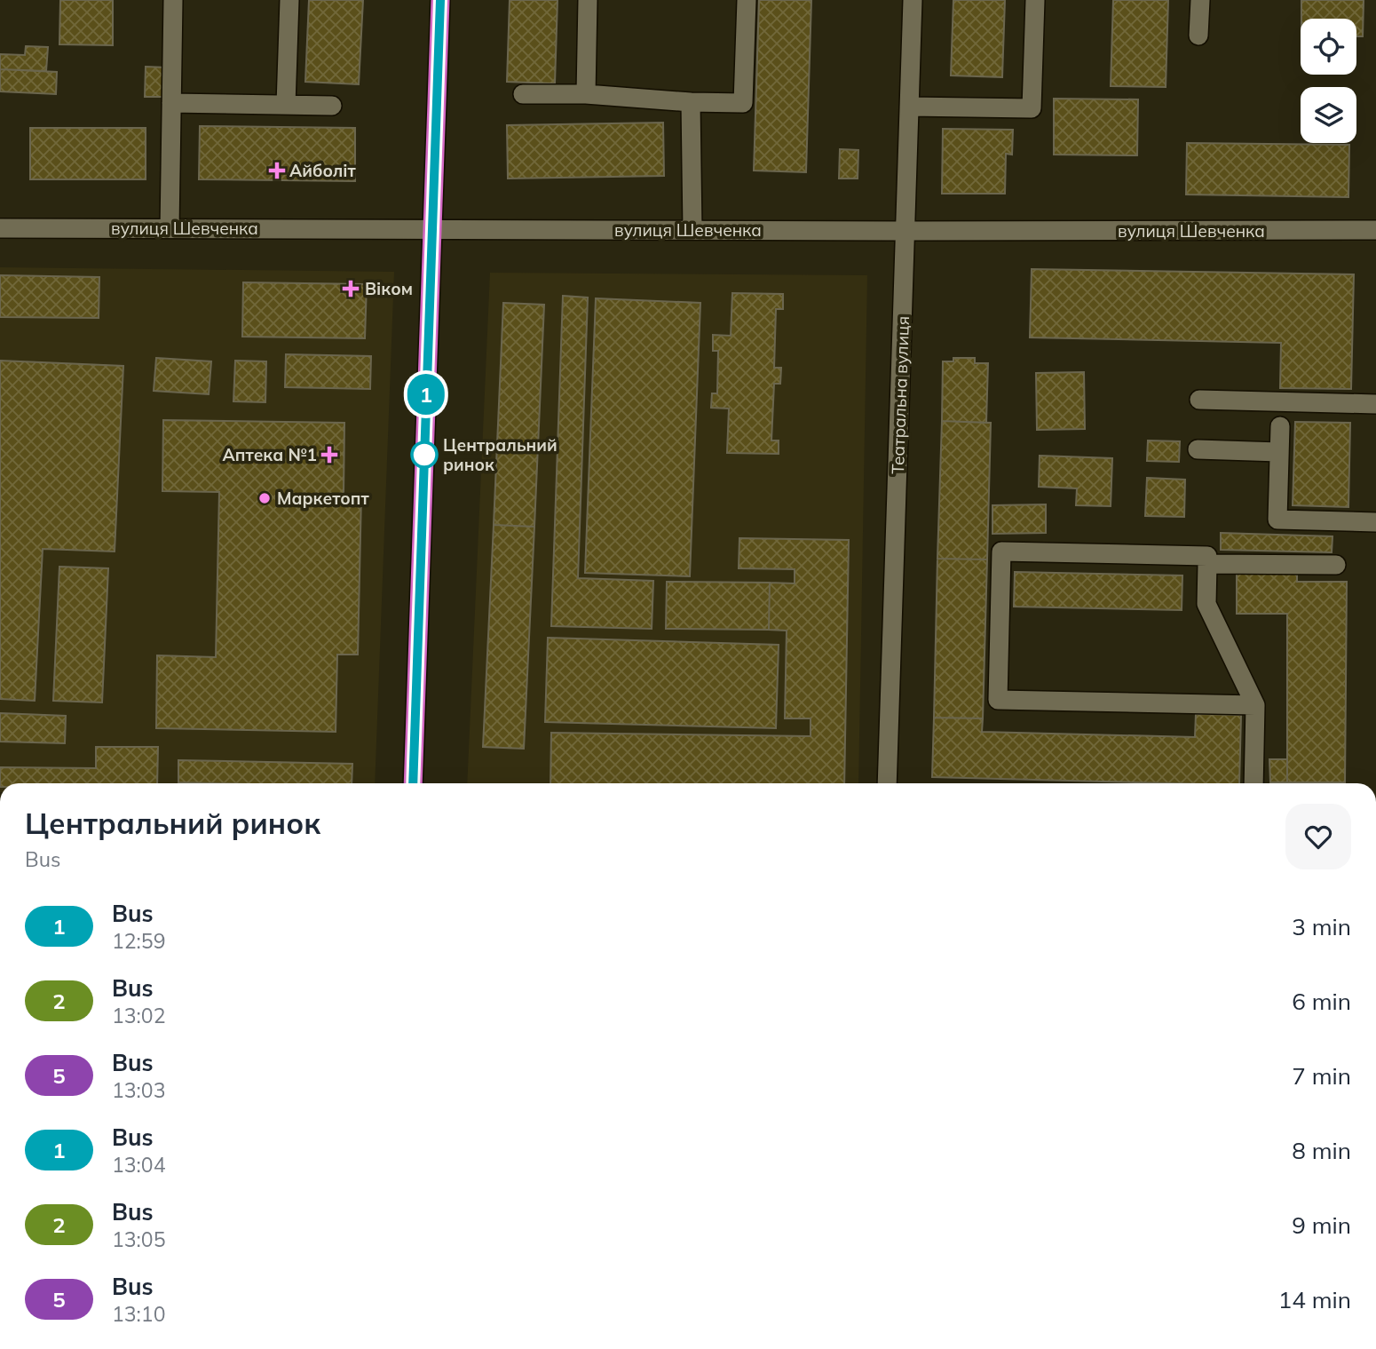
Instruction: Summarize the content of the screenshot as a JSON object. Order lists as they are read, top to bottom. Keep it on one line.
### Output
{"streets":{"street":["вулиця Шевченка","Театральна вулиця"]},"crossings":[["вулиця Шевченка","Театральна вулиця"]],"places":{"health":["Айболіт","Віком","Аптека №1"],"other":["Центральний ринок","Маркетопт"]},"lines":["bus line 1"],"page":{"on_map":"1","heading":["Центральний ринок","Bus"],"list":[{"mark":"1","name":"Bus","note":"12:59","value":"3 min"},{"mark":"2","name":"Bus","note":"13:02","value":"6 min"},{"mark":"5","name":"Bus","note":"13:03","value":"7 min"},{"mark":"1","name":"Bus","note":"13:04","value":"8 min"},{"mark":"2","name":"Bus","note":"13:05","value":"9 min"},{"mark":"5","name":"Bus","note":"13:10","value":"14 min"}]}}
